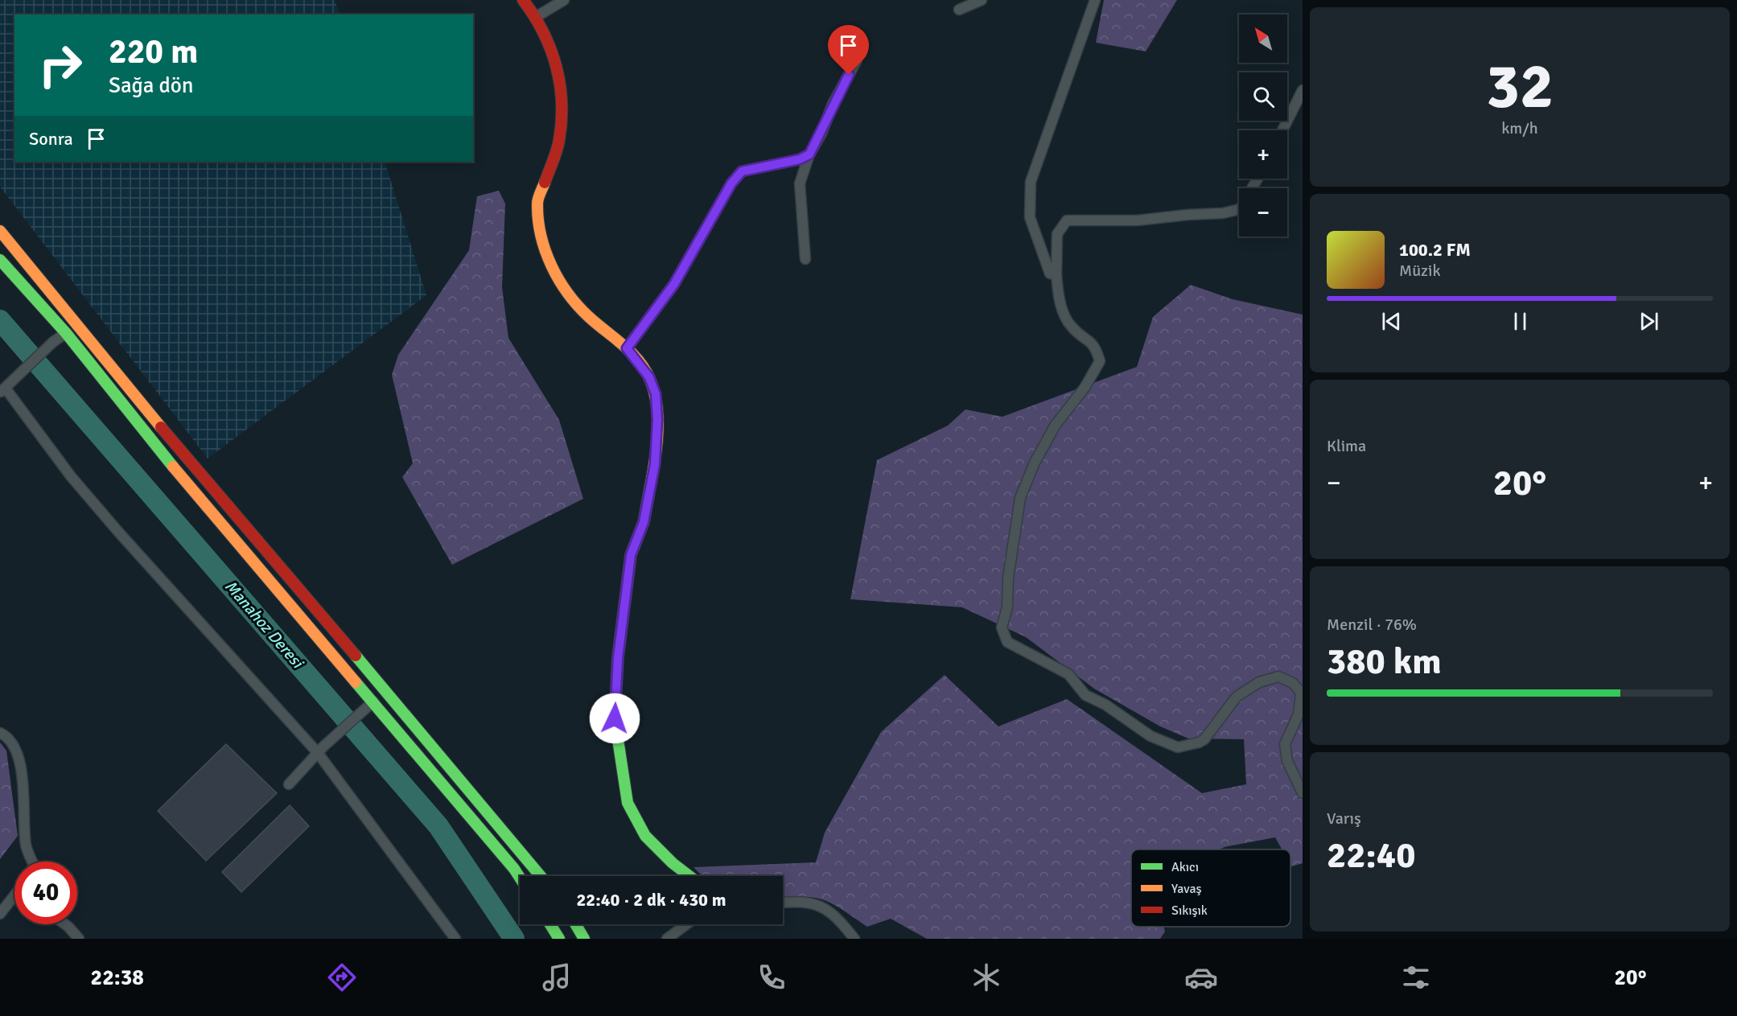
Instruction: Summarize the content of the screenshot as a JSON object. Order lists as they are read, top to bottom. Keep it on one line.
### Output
{"water":["Manahoz Deresi"],"legend":["Akıcı","Yavaş","Sıkışık"],"north":"top left","page":{"tile":[["32","km/h"],"Klima",["Menzil · 76%","380 km"],["Varış","22:40"]],"map_buttons":["+","−"],"turn":["220 m","Sağa dön"],"then":"Sonra","song":["100.2 FM","Müzik"],"heat":["−","20°","+"],"limit":"40","trip":"22:40 · 2 dk · 430 m","tabs":["22:38","20°"]}}
